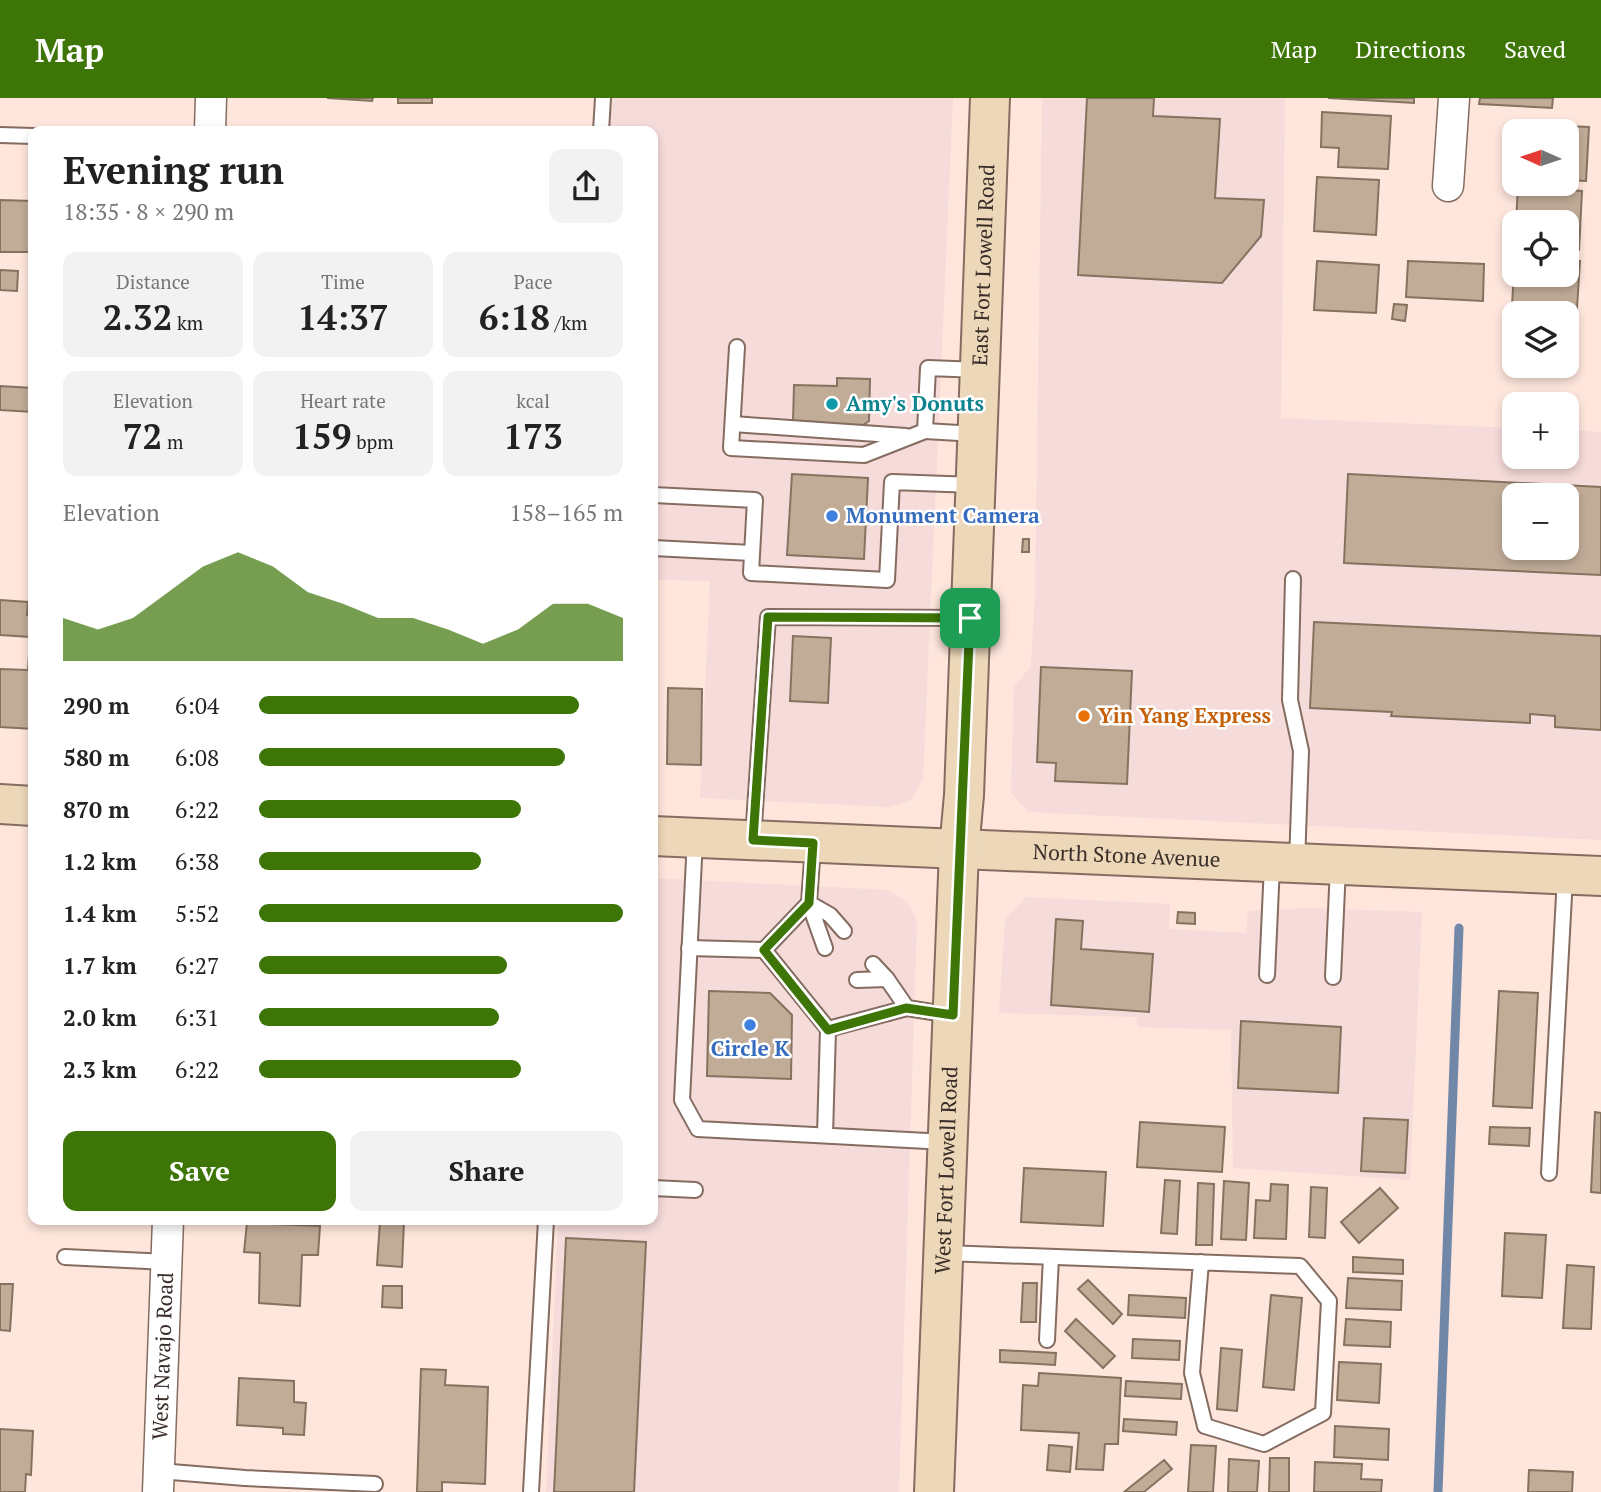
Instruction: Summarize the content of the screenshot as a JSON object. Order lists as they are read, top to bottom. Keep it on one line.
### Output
{"streets":{"main road":["East Fort Lowell Road","North Stone Avenue","West Fort Lowell Road"],"street":["West Navajo Road"]},"crossings":[["East Fort Lowell Road","North Stone Avenue"],["East Fort Lowell Road","West Fort Lowell Road"],["North Stone Avenue","West Fort Lowell Road"]],"places":["Amy's Donuts","Monument Camera","Yin Yang Express","Circle K"],"north":"left","page":{"header":"Map","nav":["Map","Directions","Saved"],"map_buttons":["+","−"],"heading":["Evening run","18:35 · 8 × 290 m"],"stats":[["Distance","2.32 km"],["Time","14:37"],["Pace","6:18 /km"],["Elevation","72 m"],["Heart rate","159 bpm"],["kcal","173"]],"chart":["Elevation","158–165 m"],"list":[{"name":"290 m","note":"6:04"},{"name":"580 m","note":"6:08"},{"name":"870 m","note":"6:22"},{"name":"1.2 km","note":"6:38"},{"name":"1.4 km","note":"5:52"},{"name":"1.7 km","note":"6:27"},{"name":"2.0 km","note":"6:31"},{"name":"2.3 km","note":"6:22"}],"buttons":["Save","Share"]}}
